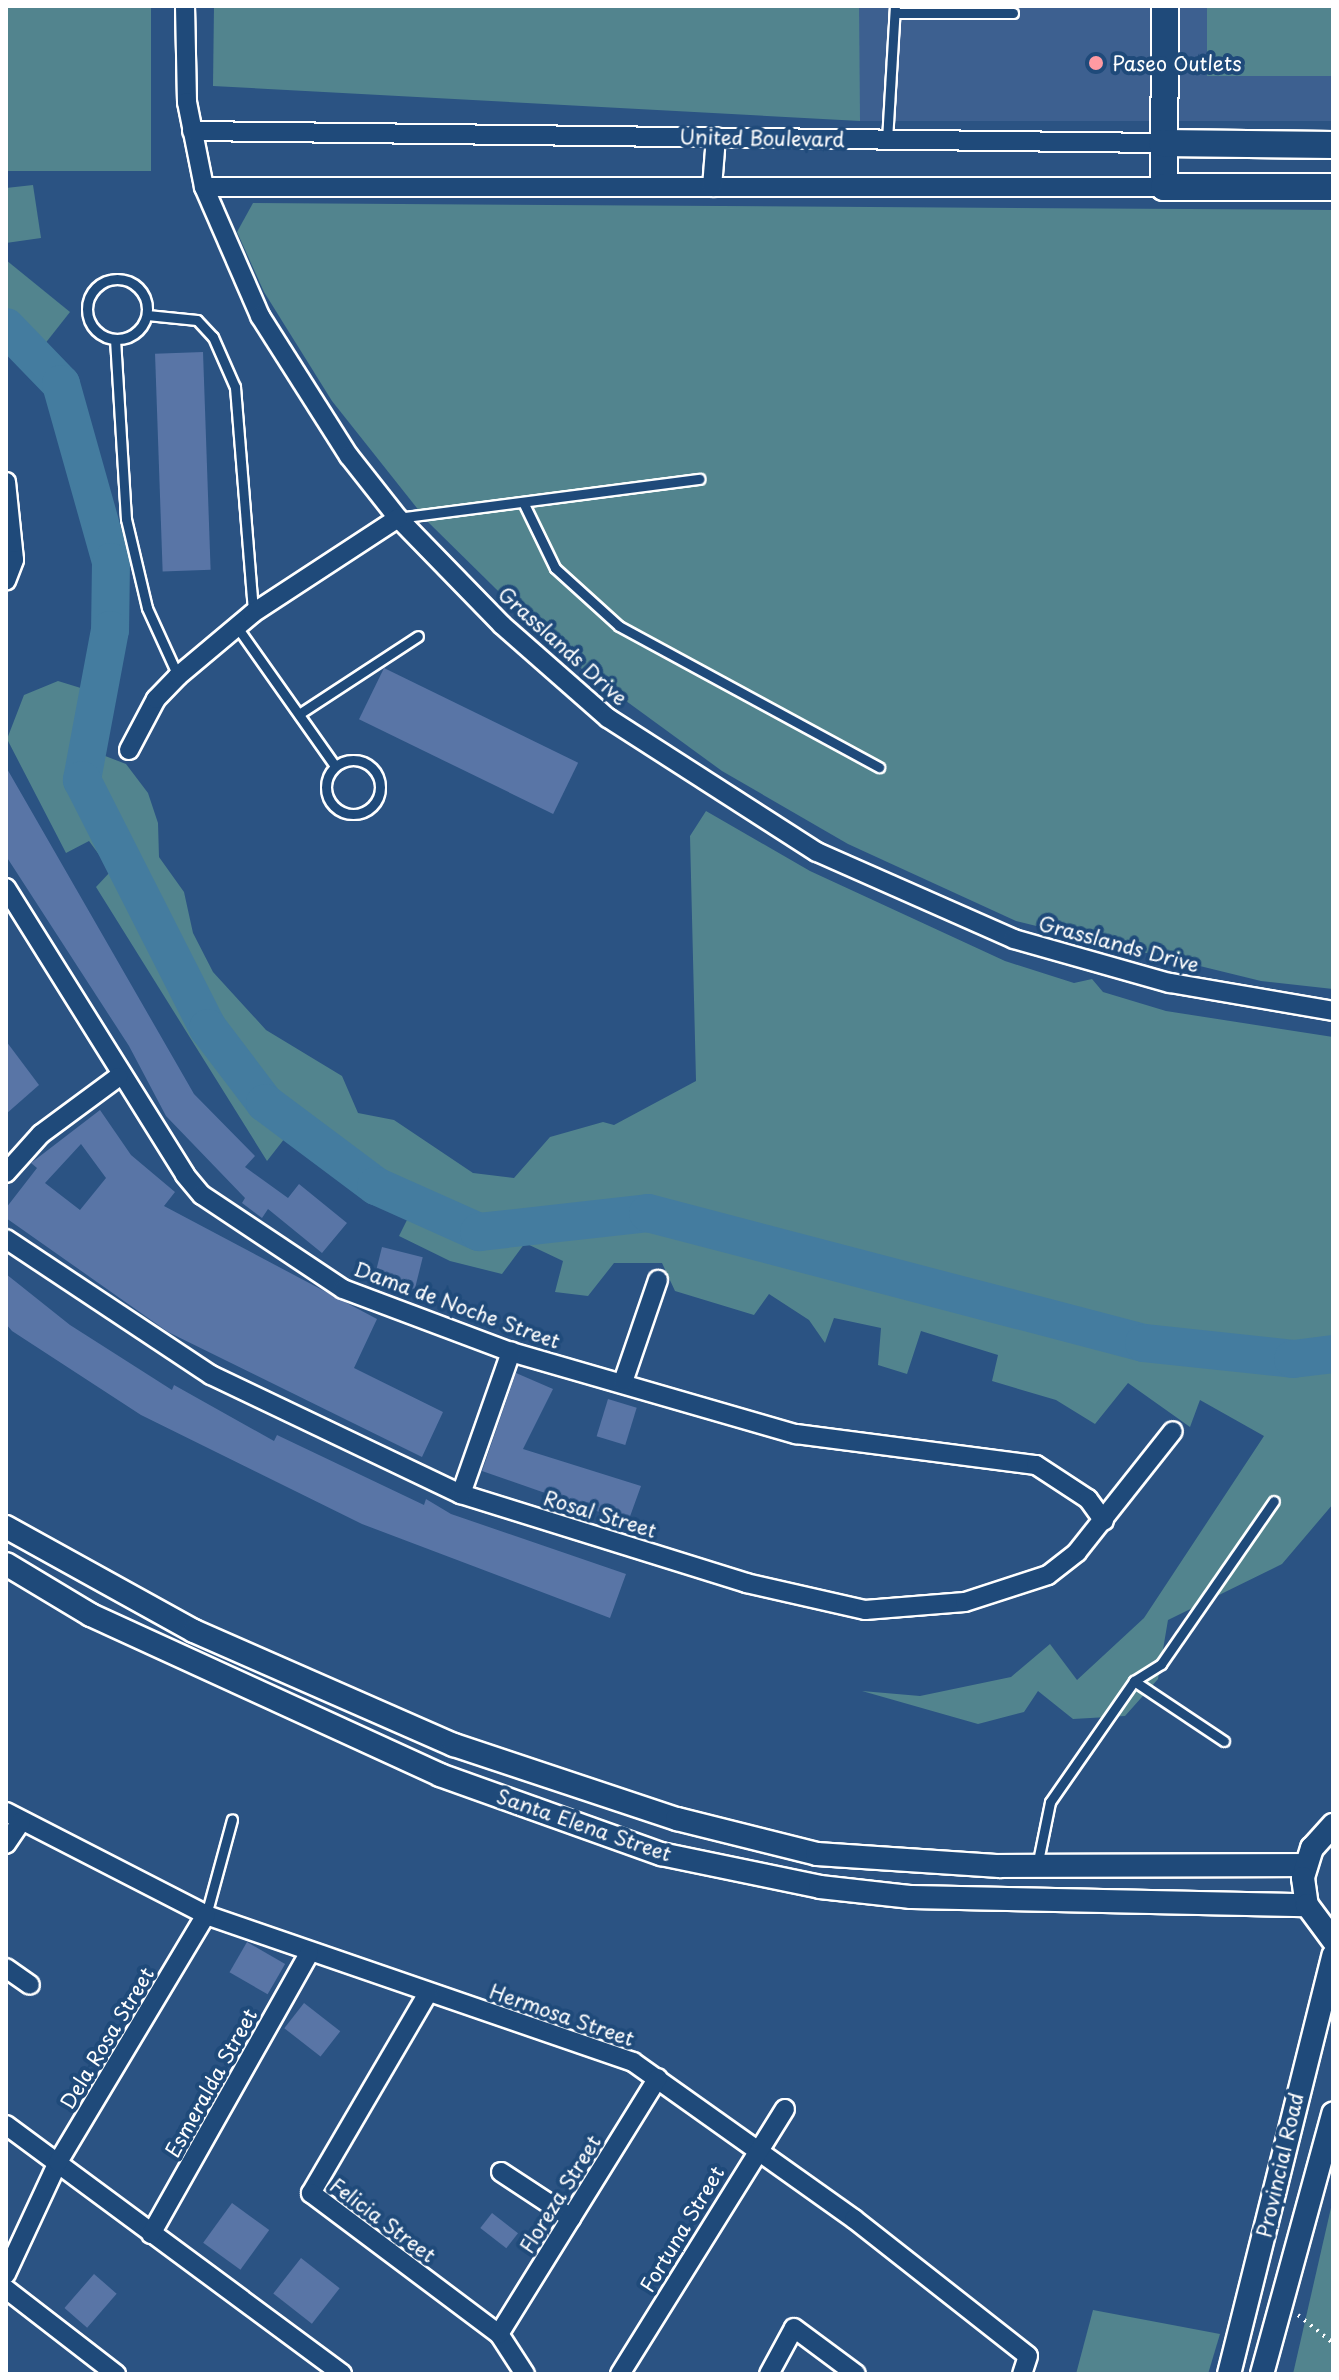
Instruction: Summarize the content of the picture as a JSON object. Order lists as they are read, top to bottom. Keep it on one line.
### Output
{"streets":{"main road":["United Boulevard"],"street":["Grasslands Drive","Dama de Noche Street","Rosal Street","Santa Elena Street","Hermosa Street","Dela Rosa Street","Esmeralda Street","Provincial Road","Floreza Street","Felicia Street","Fortuna Street"]},"crossings":[["United Boulevard","Grasslands Drive"],["Dama de Noche Street","Rosal Street"],["Hermosa Street","Dela Rosa Street"],["Hermosa Street","Esmeralda Street"],["Hermosa Street","Floreza Street"],["Hermosa Street","Felicia Street"],["Hermosa Street","Fortuna Street"],["Floreza Street","Felicia Street"]],"places":["Paseo Outlets"]}
